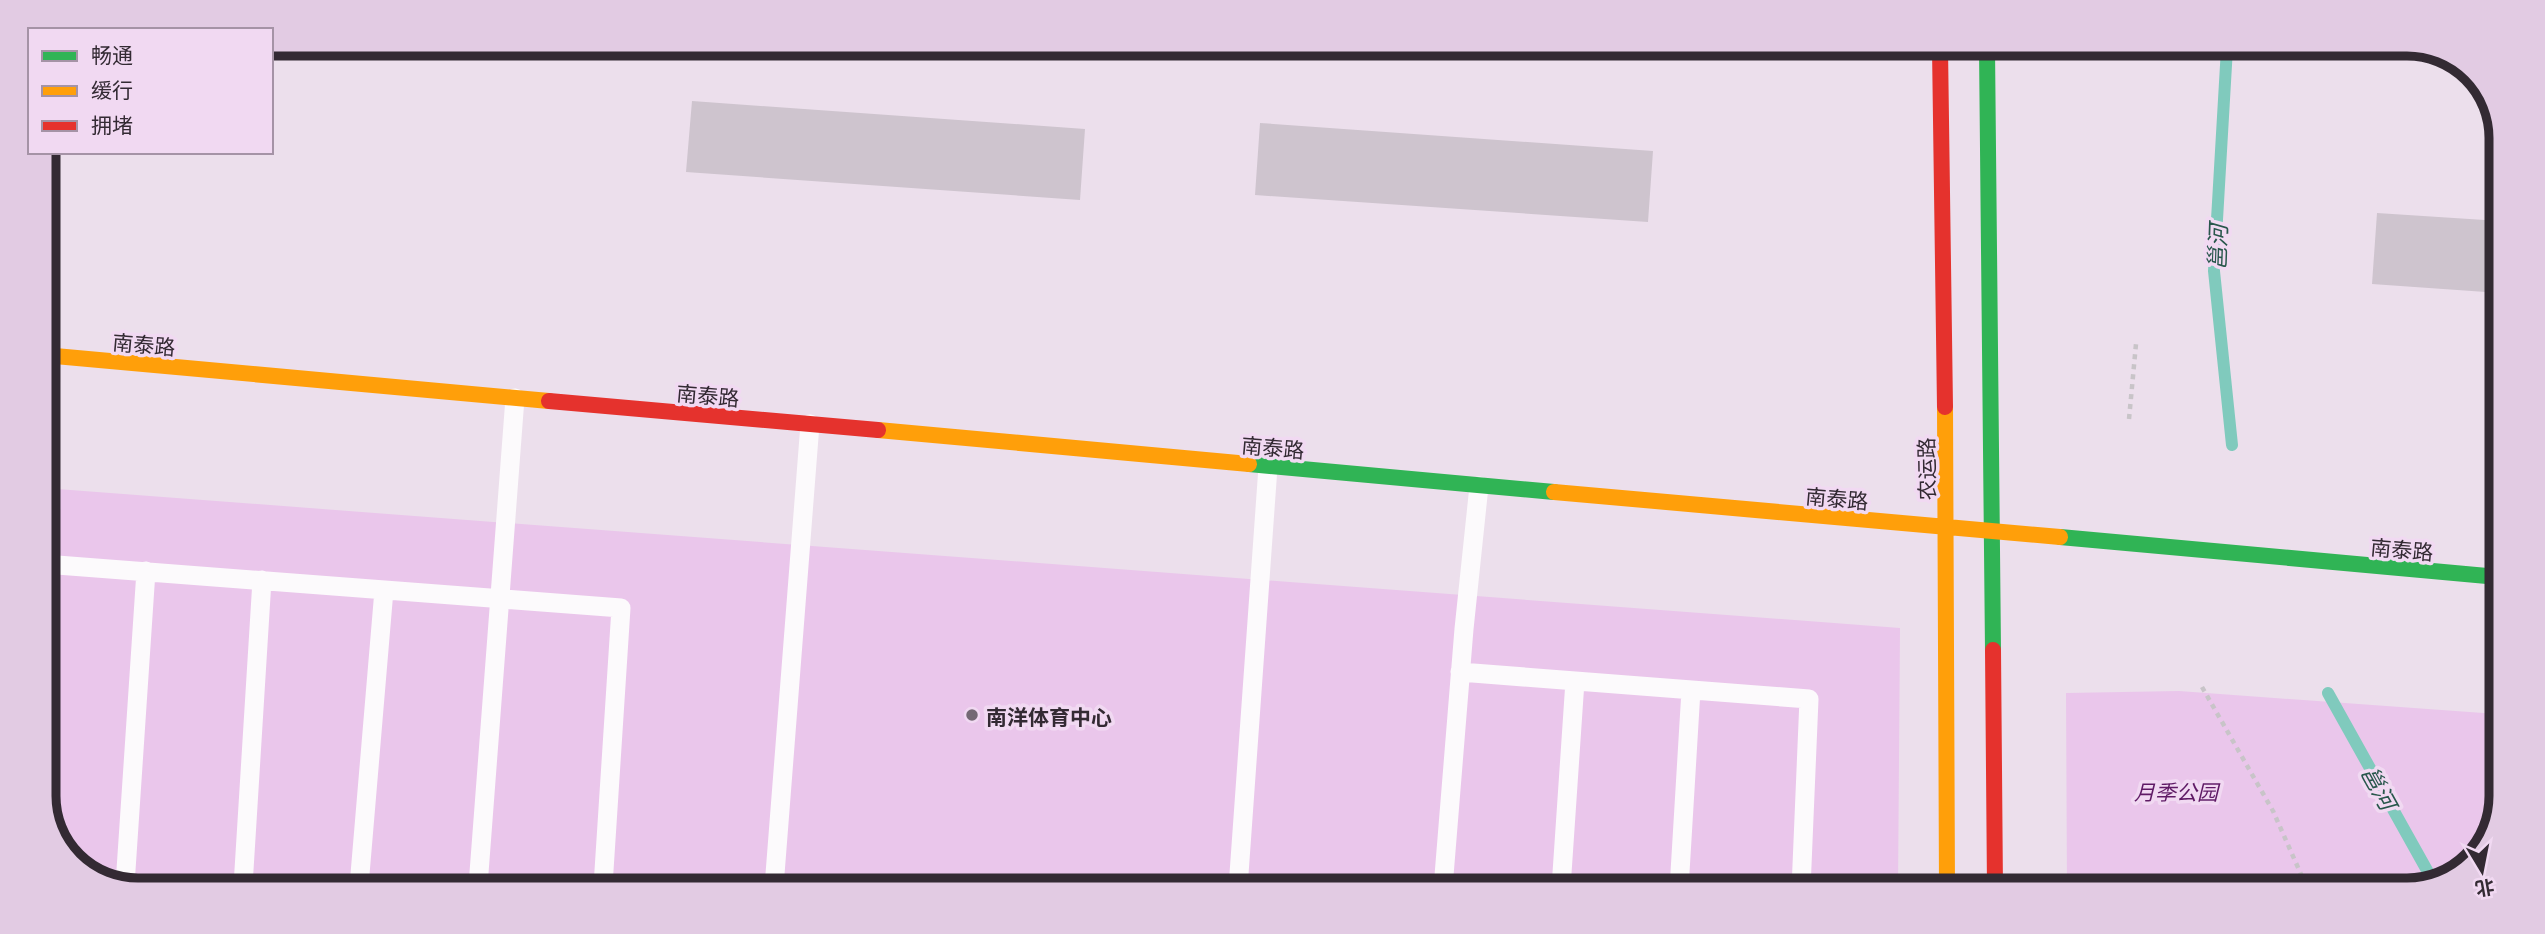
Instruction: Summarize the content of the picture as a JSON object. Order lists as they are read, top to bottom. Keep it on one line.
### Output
{"streets":{"main road":["南泰路","农运路"]},"crossings":[["南泰路","农运路"]],"water":["邕河"],"parks":["月季公园"],"places":["南洋体育中心"],"legend":["畅通","缓行","拥堵"],"north":"bottom"}
